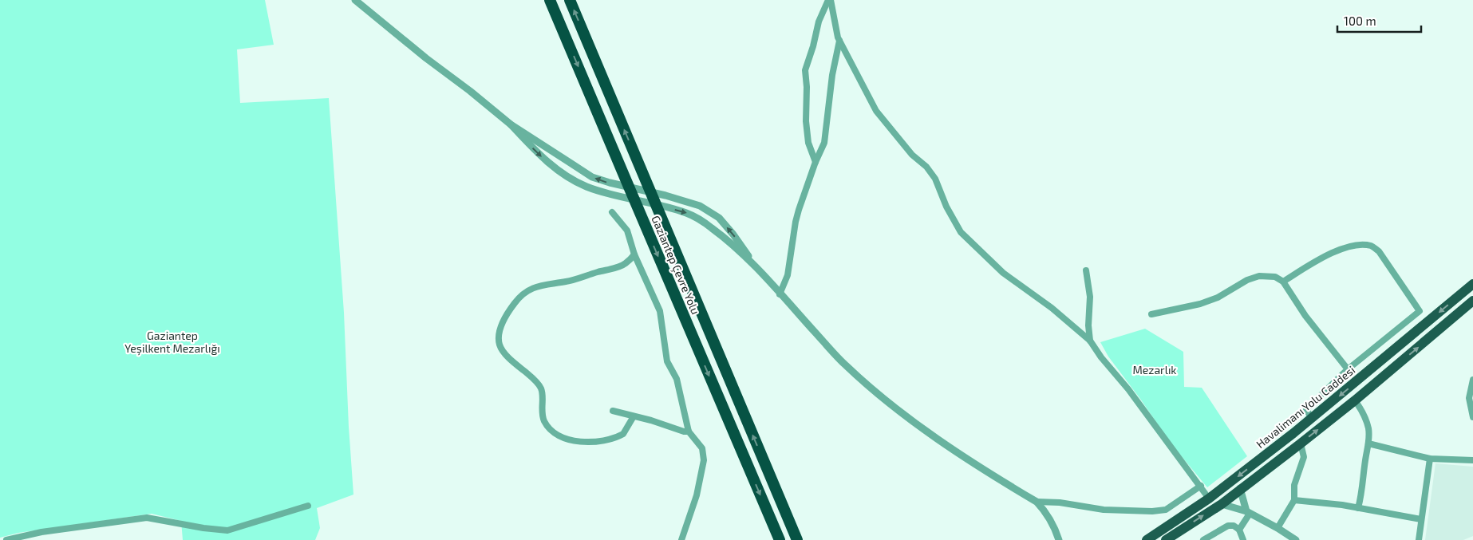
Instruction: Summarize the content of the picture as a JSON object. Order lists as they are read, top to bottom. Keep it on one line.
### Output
{"streets":{"highway":["Gaziantep Çevre Yolu","Havalimanı Yolu Caddesi"]},"parks":["Gaziantep Yeşilkent Mezarlığı","Mezarlık"],"scale_bar":"100 m"}
